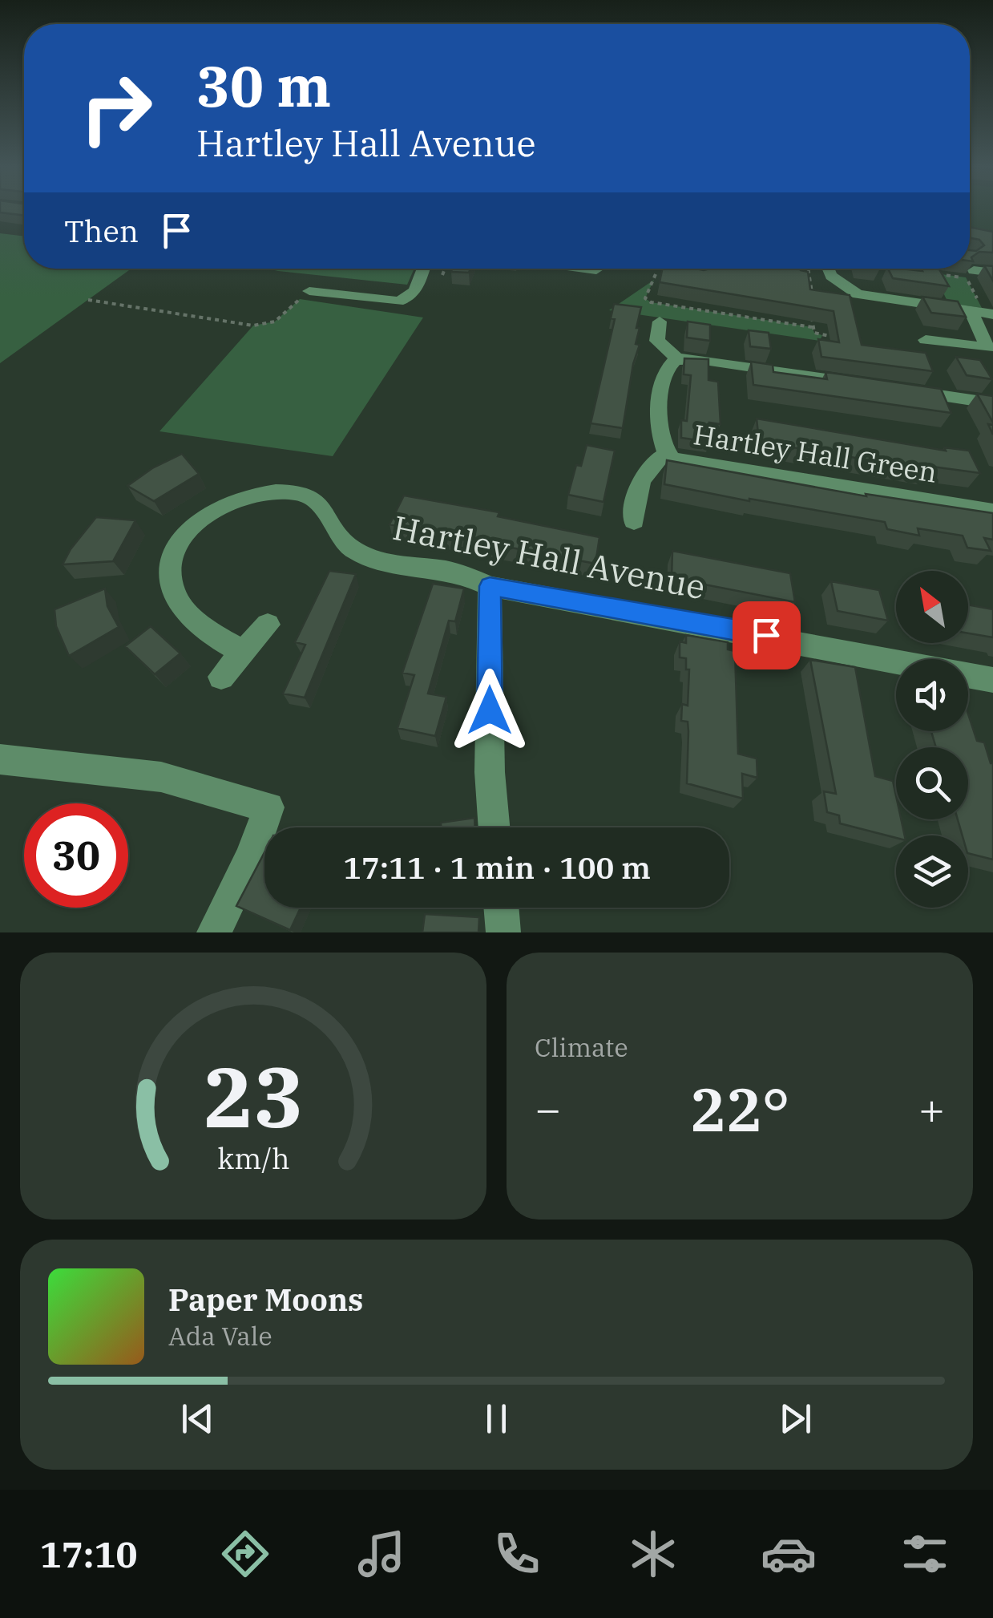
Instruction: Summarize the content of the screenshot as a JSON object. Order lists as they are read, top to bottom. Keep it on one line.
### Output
{"streets":{"street":["Hartley Hall Green","Hartley Hall Avenue"]},"north":"top left","page":{"turn":["30 m","Hartley Hall Avenue"],"then":"Then","limit":"30","trip":"17:11 · 1 min · 100 m","tile":"Climate","heat":["−","22°","+"],"song":["Paper Moons","Ada Vale"],"tabs":"17:10","gauge":["23","km/h"]}}
